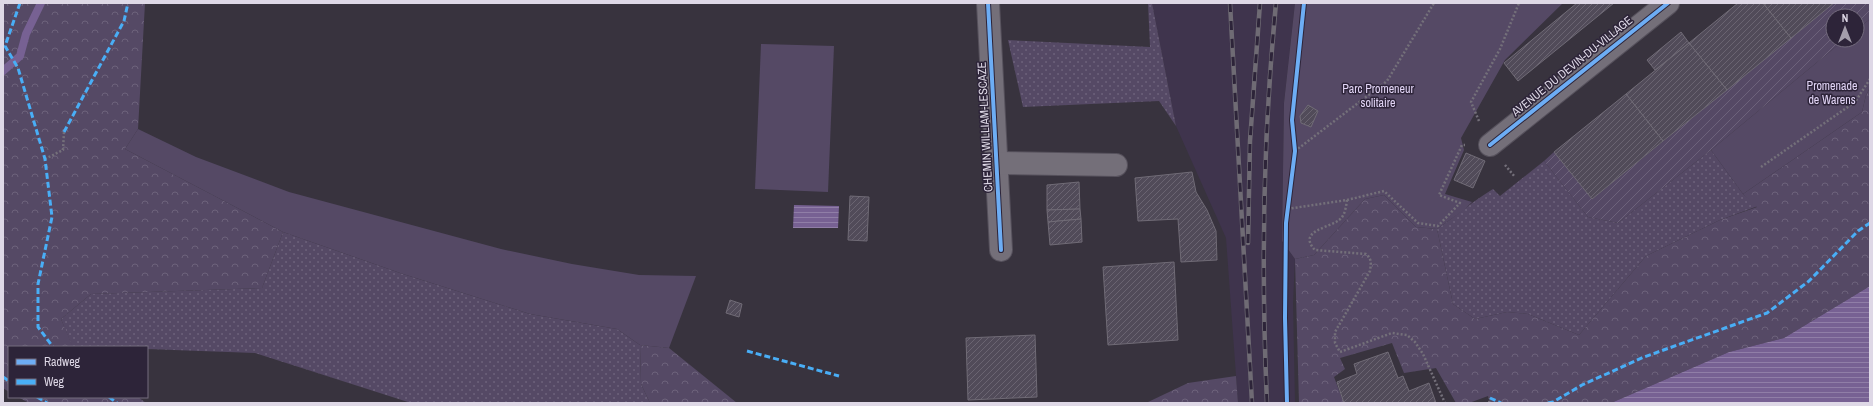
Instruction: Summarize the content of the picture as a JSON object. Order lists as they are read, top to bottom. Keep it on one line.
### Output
{"streets":{"street":["AVENUE DU DEVIN-DU-VILLAGE","CHEMIN WILLIAM-LESCAZE"]},"parks":["Promenade de Warens","Parc Promeneur solitaire"],"legend":["Radweg","Weg"],"north":"top"}
